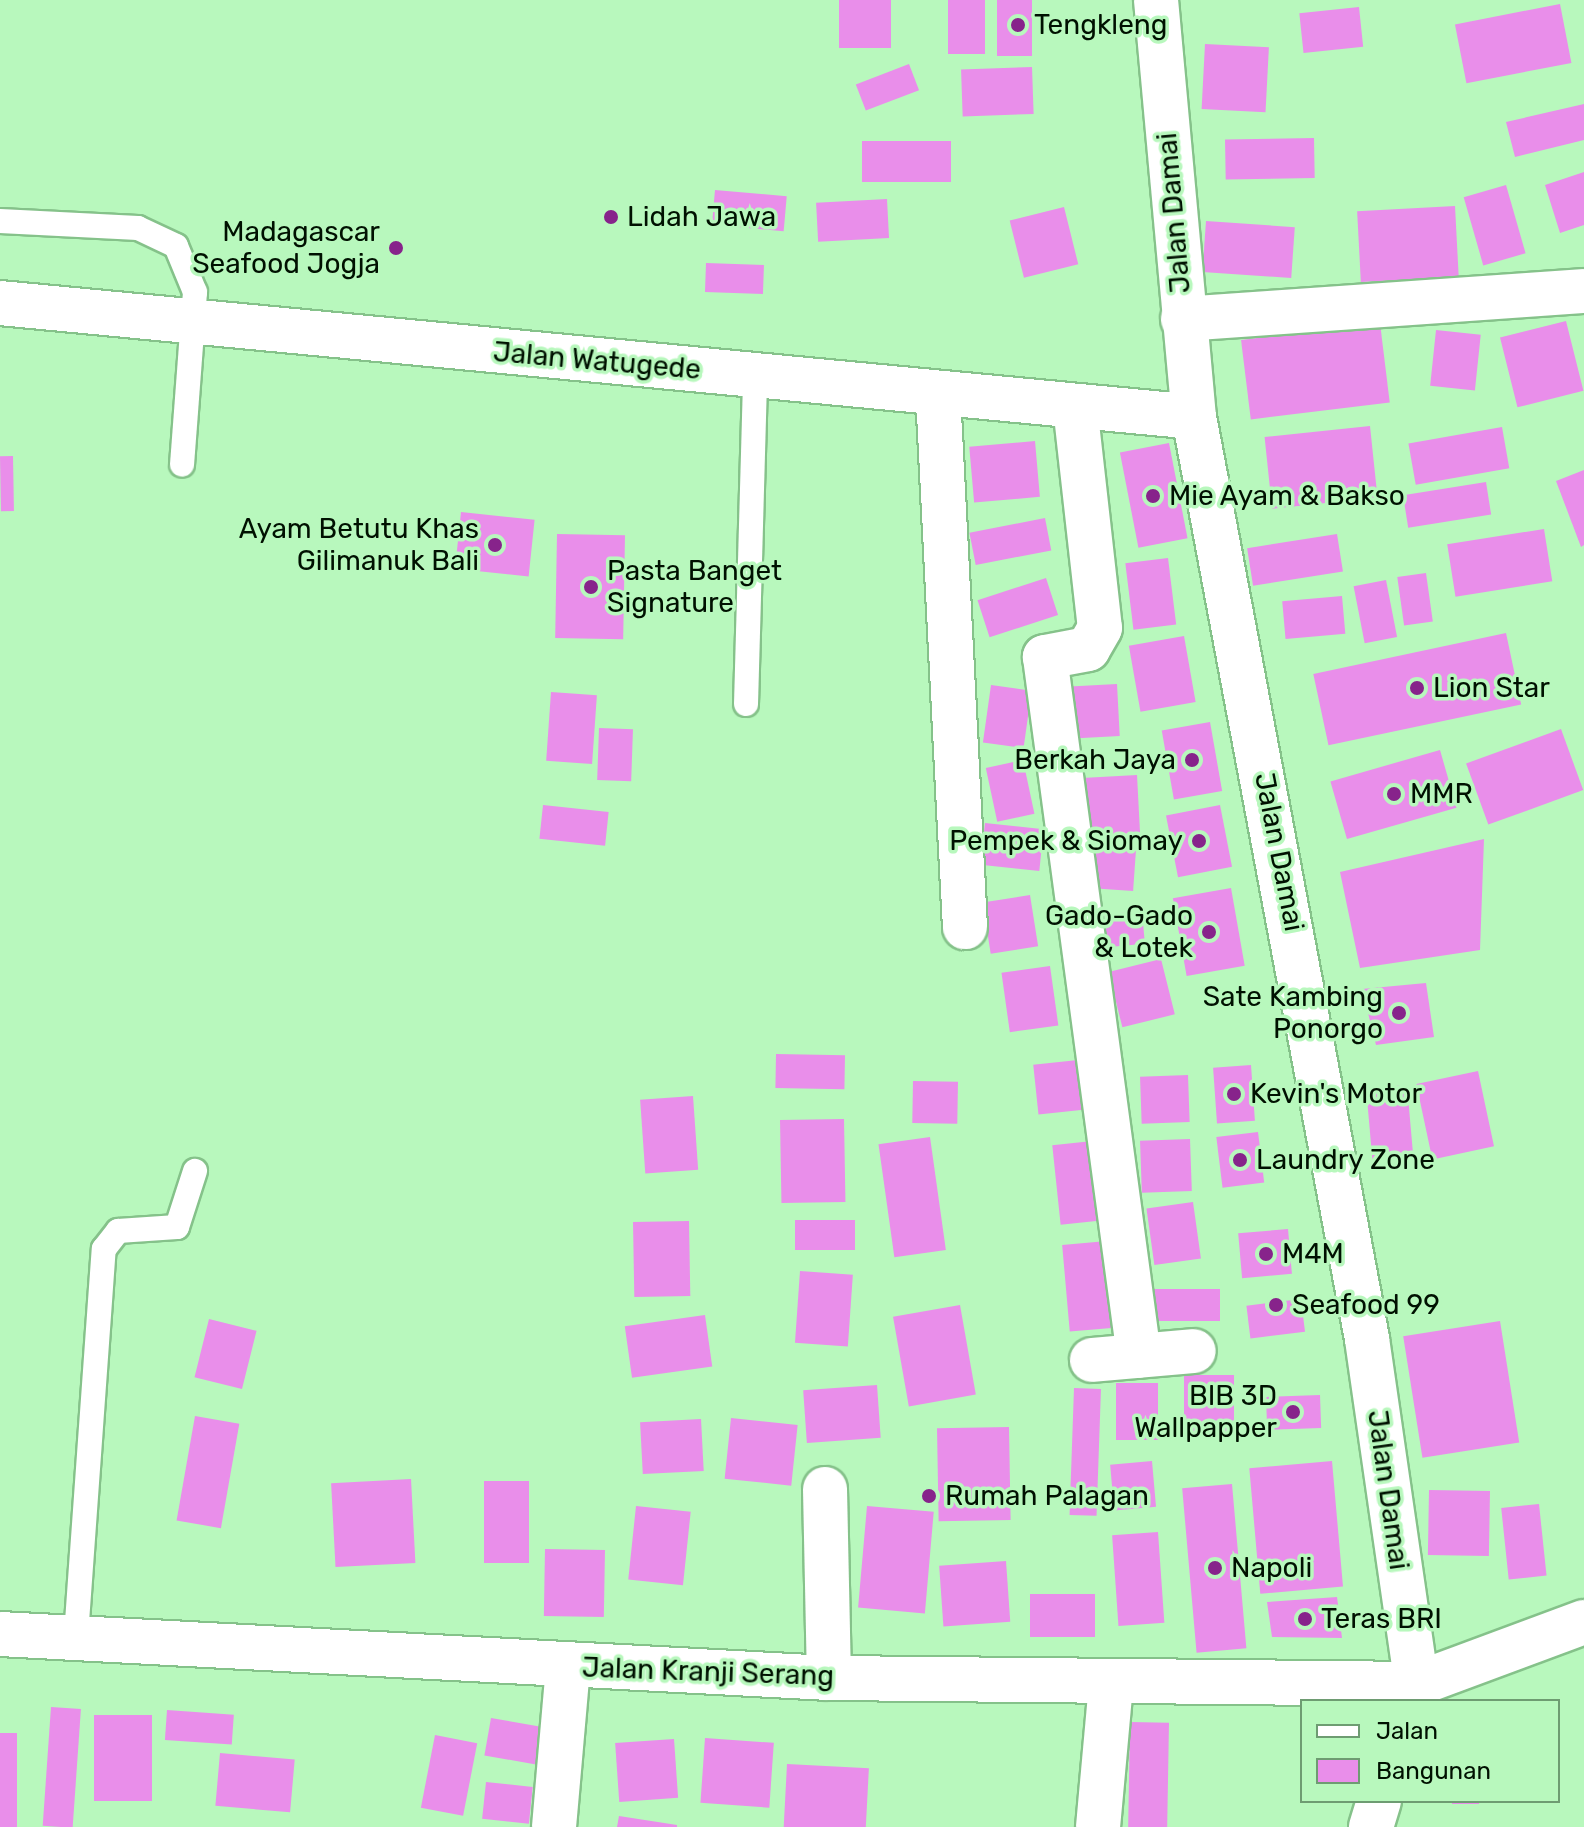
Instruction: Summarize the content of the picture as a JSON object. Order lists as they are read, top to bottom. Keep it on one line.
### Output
{"streets":{"street":["Jalan Damai","Jalan Watugede","Jalan Kranji Serang"]},"crossings":[["Jalan Damai","Jalan Watugede"],["Jalan Damai","Jalan Kranji Serang"]],"places":["Tengkleng","Lidah Jawa","Madagascar Seafood Jogja","Mie Ayam & Bakso","Ayam Betutu Khas Gilimanuk Bali","Pasta Banget Signature","Lion Star","Berkah Jaya","MMR","Pempek & Siomay","Gado-Gado & Lotek","Sate Kambing Ponorgo","Kevin's Motor","Laundry Zone","M4M","Seafood 99","BIB 3D Wallpapper","Rumah Palagan","Napoli","Teras BRI"],"legend":["Jalan","Bangunan"]}
